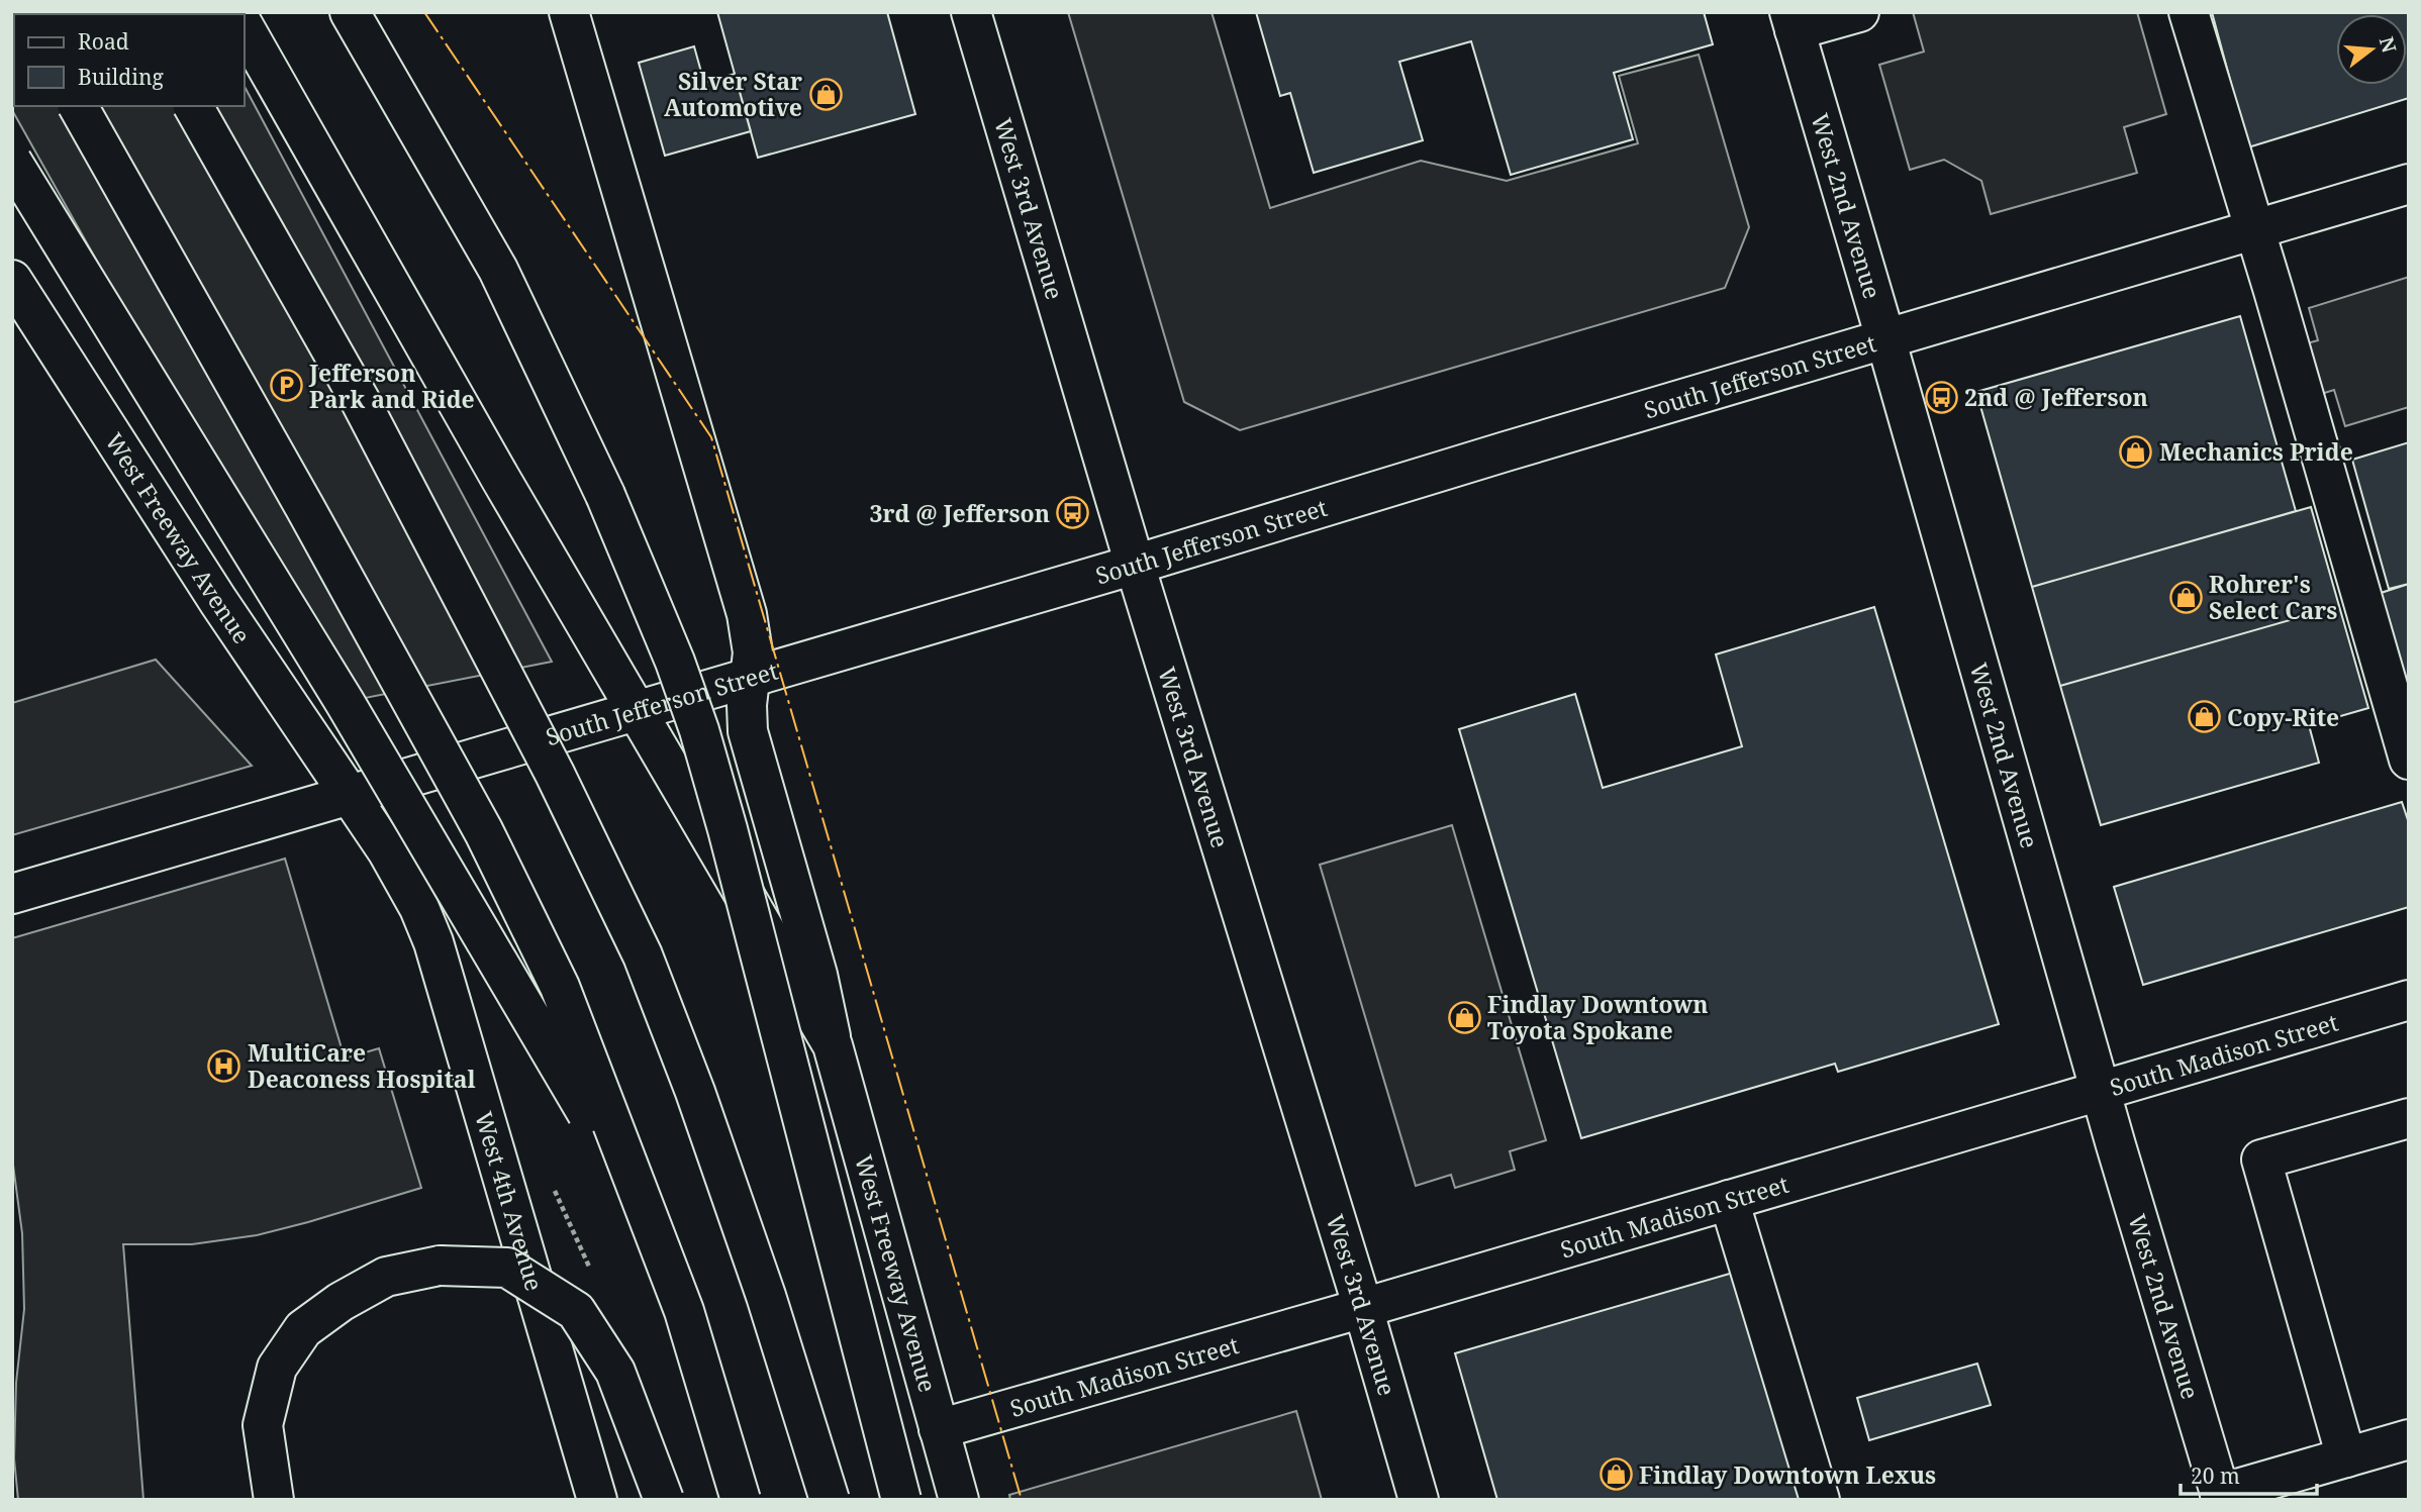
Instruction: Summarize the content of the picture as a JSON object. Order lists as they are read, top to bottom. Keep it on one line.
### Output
{"streets":{"main road":["West 2nd Avenue","West 3rd Avenue","South Jefferson Street","West Freeway Avenue","South Madison Street","West 4th Avenue"]},"crossings":[["West 2nd Avenue","South Jefferson Street"],["West 2nd Avenue","South Madison Street"],["West 3rd Avenue","South Jefferson Street"],["West 3rd Avenue","South Madison Street"],["South Jefferson Street","West Freeway Avenue"],["South Jefferson Street","West 4th Avenue"],["West Freeway Avenue","South Madison Street"],["West Freeway Avenue","West 4th Avenue"]],"places":{"shop":["Silver Star Automotive","Mechanics Pride","Rohrer's Select Cars","Copy-Rite","Findlay Downtown Toyota Spokane","Findlay Downtown Lexus"],"parking":["Jefferson Park and Ride"],"bus stop":["2nd @ Jefferson","3rd @ Jefferson"],"hospital":["MultiCare Deaconess Hospital"]},"legend":["Road","Building"],"scale_bar":"20 m","north":"right"}
